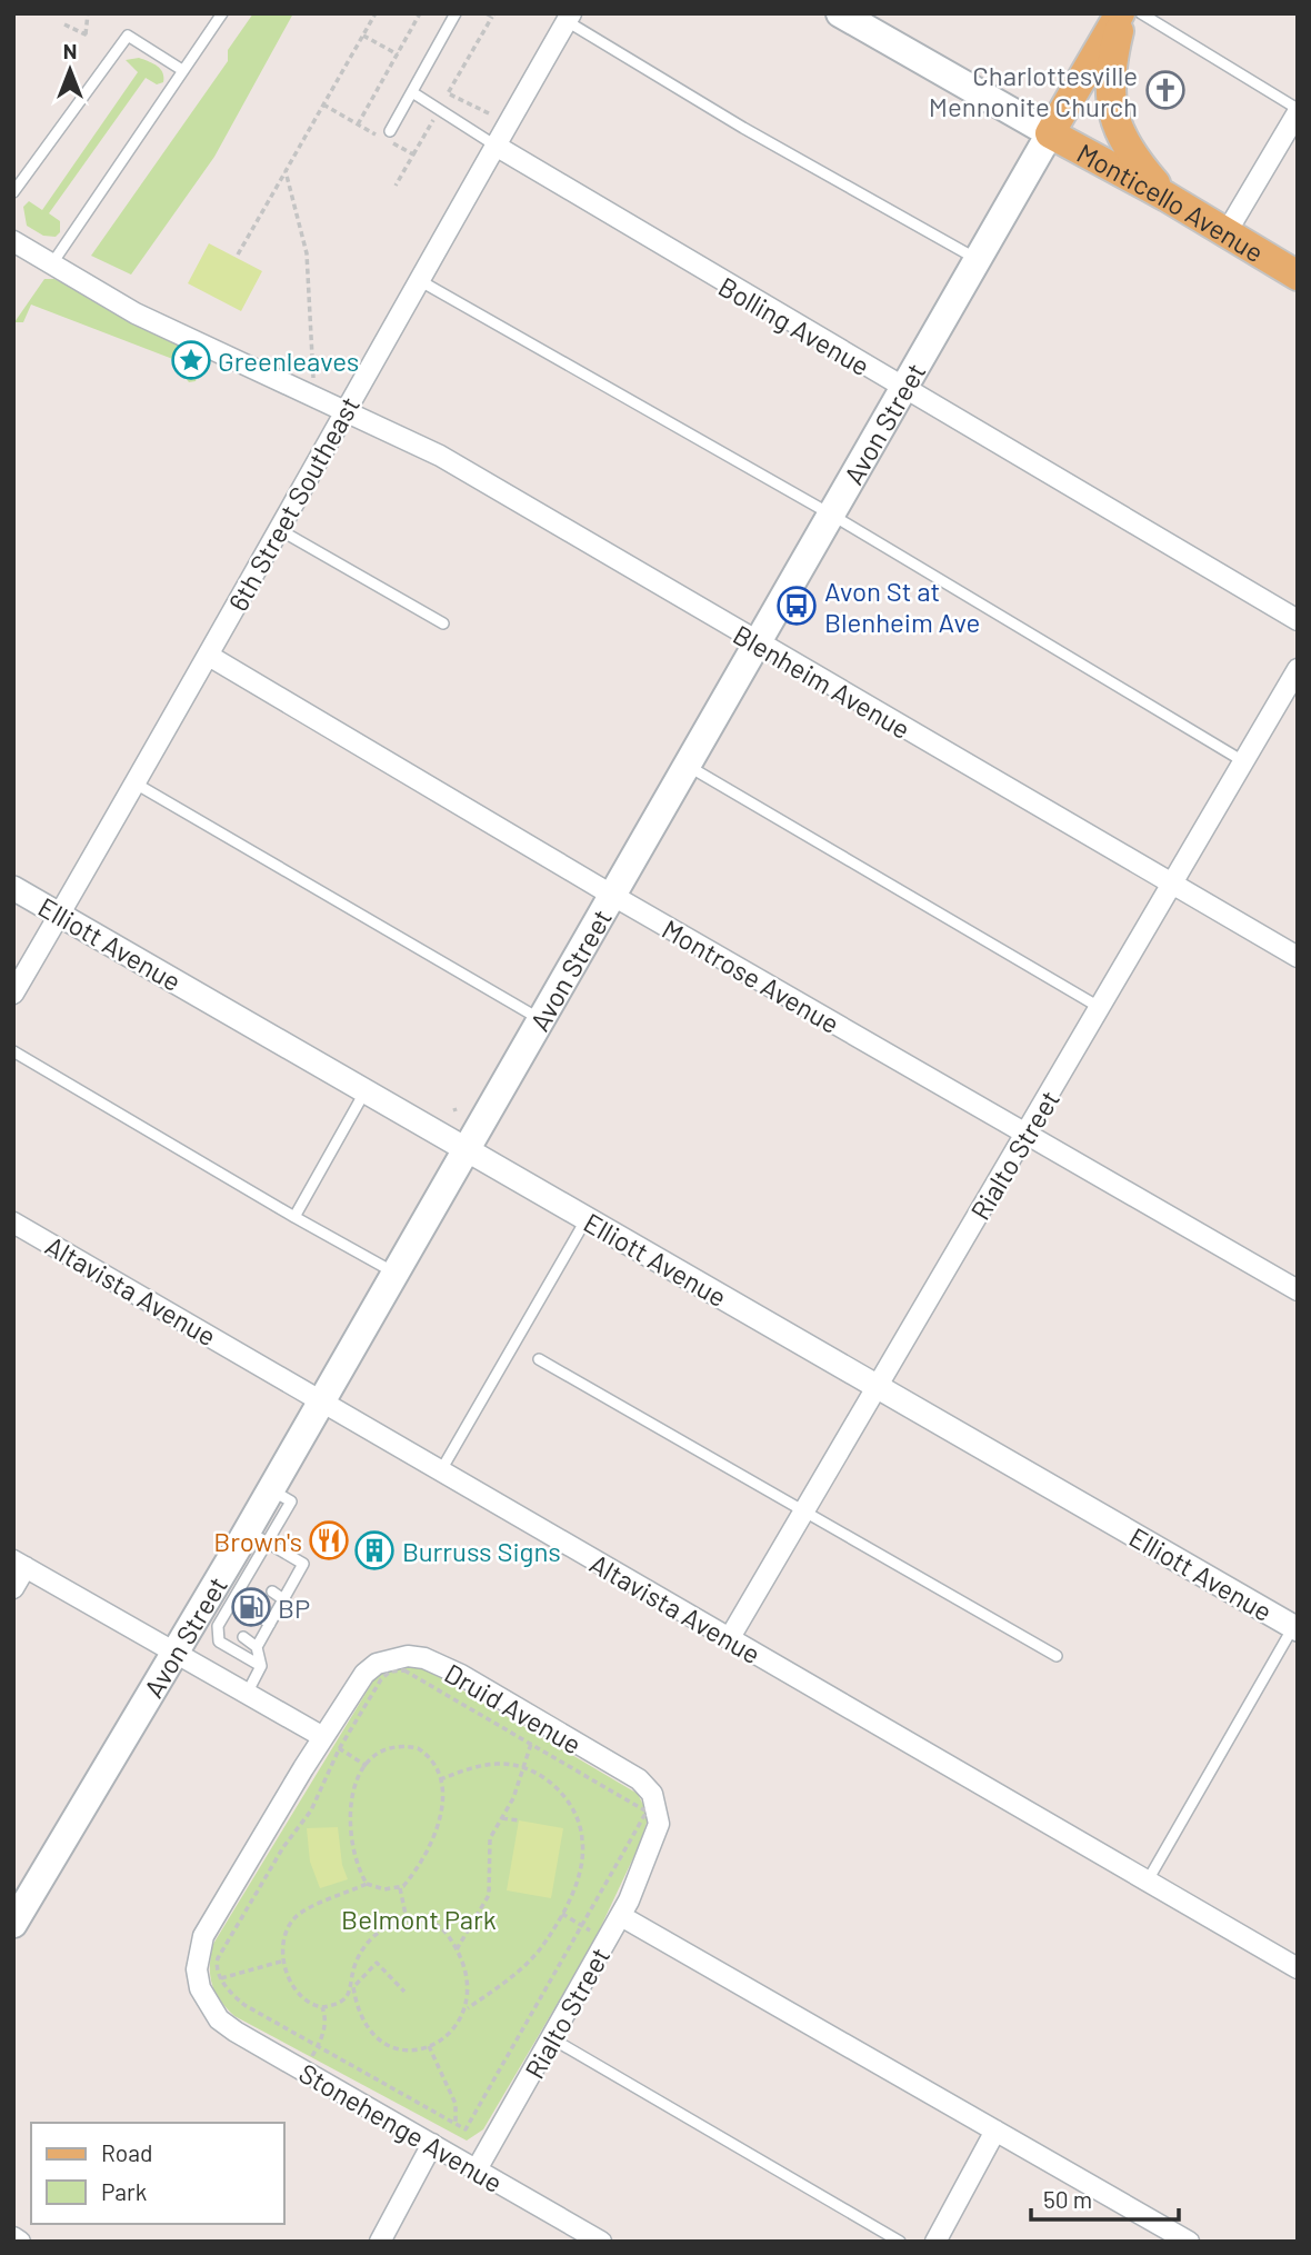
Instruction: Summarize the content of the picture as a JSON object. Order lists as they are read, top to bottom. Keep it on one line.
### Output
{"streets":{"main road":["Monticello Avenue","Avon Street"],"street":["Bolling Avenue","6th Street Southeast","Blenheim Avenue","Elliott Avenue","Montrose Avenue","Rialto Street","Altavista Avenue","Druid Avenue","Stonehenge Avenue"]},"crossings":[["Monticello Avenue","Avon Street"],["Bolling Avenue","Avon Street"],["Bolling Avenue","6th Street Southeast"],["Avon Street","Blenheim Avenue"],["Avon Street","Elliott Avenue"],["Avon Street","Montrose Avenue"],["Avon Street","Altavista Avenue"],["6th Street Southeast","Blenheim Avenue"],["6th Street Southeast","Elliott Avenue"],["6th Street Southeast","Montrose Avenue"],["Blenheim Avenue","Rialto Street"],["Elliott Avenue","Rialto Street"],["Montrose Avenue","Rialto Street"],["Rialto Street","Altavista Avenue"],["Rialto Street","Druid Avenue"],["Rialto Street","Stonehenge Avenue"],["Druid Avenue","Stonehenge Avenue"]],"parks":["Belmont Park"],"places":{"church":["Charlottesville Mennonite Church"],"place":["Greenleaves"],"bus stop":["Avon St at Blenheim Ave"],"restaurant":["Brown's"],"building":["Burruss Signs"],"fuel station":["BP"]},"legend":["Road","Park"],"scale_bar":"50 m","north":"top"}
